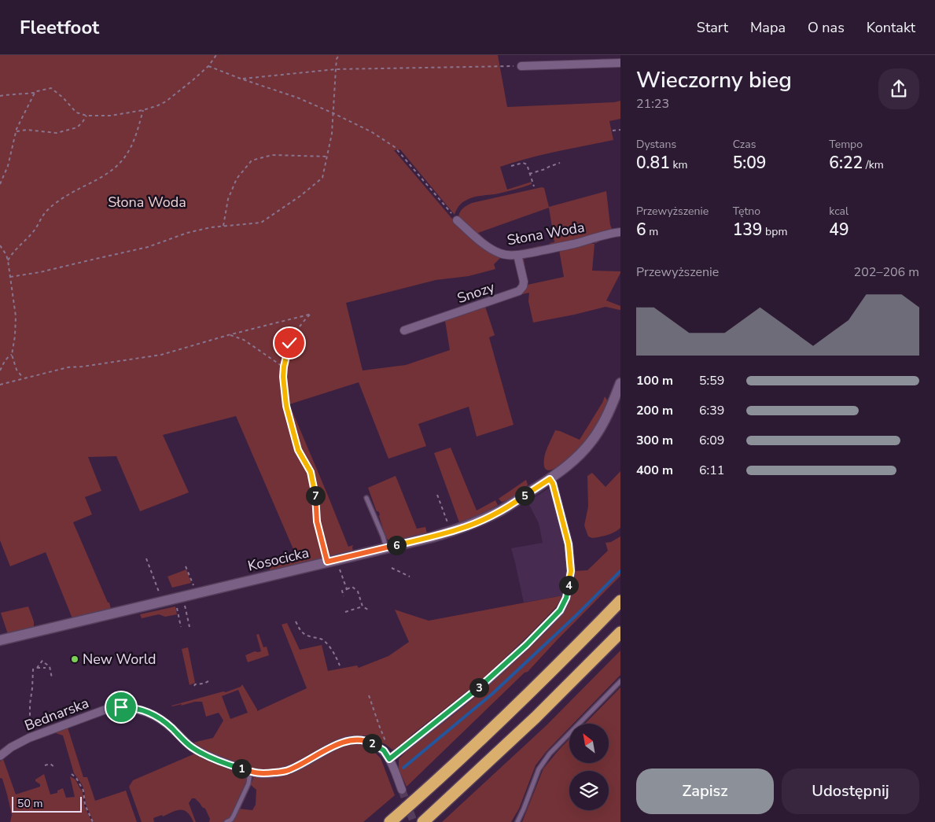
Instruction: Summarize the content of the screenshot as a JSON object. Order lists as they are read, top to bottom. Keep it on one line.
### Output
{"streets":{"street":["Słona Woda","Snozy","Kosocicka","Bednarska"]},"crossings":[["Słona Woda","Snozy"]],"parks":["Słona Woda"],"places":["New World"],"scale_bar":"50 m","north":"top left","page":{"header":"Fleetfoot","nav":["Start","Mapa","O nas","Kontakt"],"heading":["Wieczorny bieg","21:23"],"stats":[["Dystans","0.81 km"],["Czas","5:09"],["Tempo","6:22 /km"],["Przewyższenie","6 m"],["Tętno","139 bpm"],["kcal","49"]],"chart":["Przewyższenie","202–206 m"],"list":[{"name":"100 m","note":"5:59"},{"name":"200 m","note":"6:39"},{"name":"300 m","note":"6:09"},{"name":"400 m","note":"6:11"}],"pins":["5","7","6","4","3","2","1"],"buttons":["Zapisz","Udostępnij"],"scale":"50 m"}}
